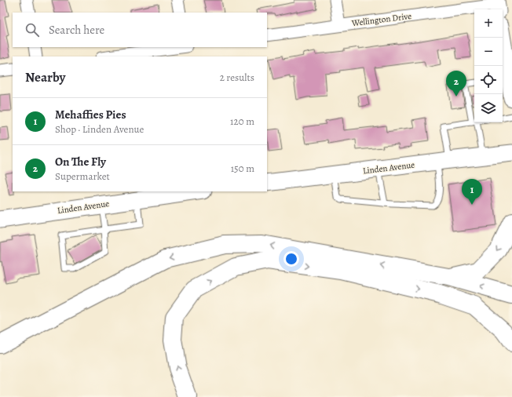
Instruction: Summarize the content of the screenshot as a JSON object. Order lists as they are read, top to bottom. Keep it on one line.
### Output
{"streets":{"main road":["Linden Avenue"],"street":["Wellington Drive"]},"page":{"map_buttons":["+","−"],"search":"Search here","heading":["Nearby","2 results"],"pins":["2","1"],"list":[{"mark":"1","name":"Mehaffies Pies","note":"Shop · Linden Avenue","value":"120 m"},{"mark":"2","name":"On The Fly","note":"Supermarket","value":"150 m"}]}}
